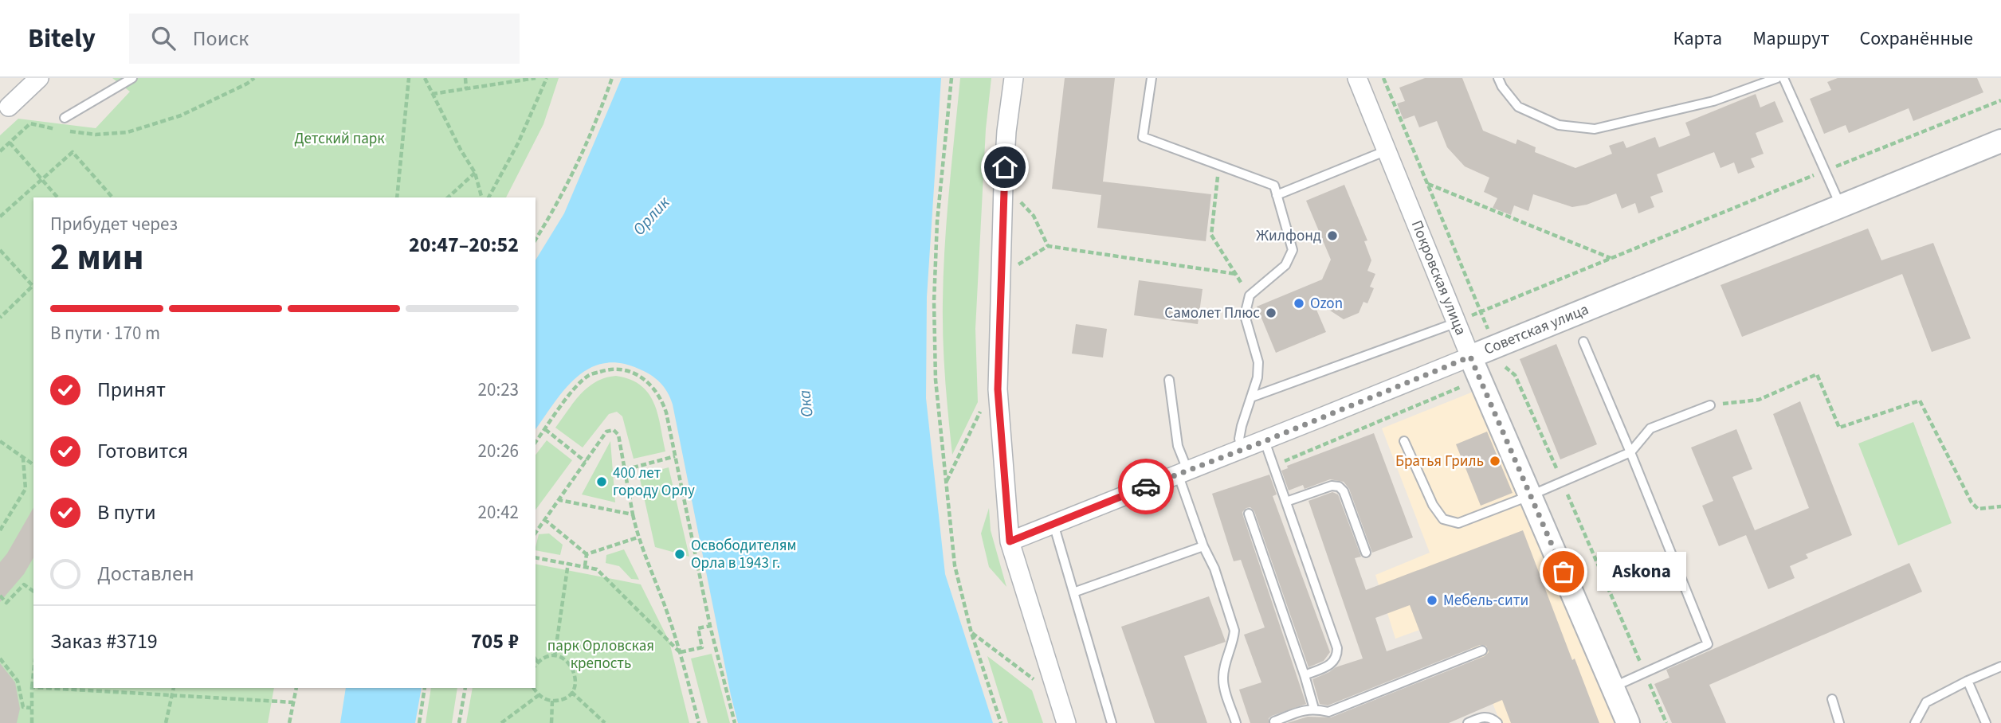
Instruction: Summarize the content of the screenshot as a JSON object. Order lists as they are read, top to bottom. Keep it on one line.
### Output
{"streets":{"street":["Покровская улица","Советская улица"]},"crossings":[["Покровская улица","Советская улица"]],"water":["Орлик","Ока"],"parks":["Детский парк","парк Орловская крепость"],"places":["Жилфонд","Ozon","Самолет Плюс","Братья Гриль","400 лет городу Орлу","Освободителям Орла в 1943 г.","Askona","Мебель-сити"],"page":{"header":"Bitely","search":"Поиск","nav":["Карта","Маршрут","Сохранённые"],"heading":["2 мин","Прибудет через","20:47–20:52"],"panel":["Заказ #3719","705 ₽"],"bar":"В пути · 170 m","list":[["Принят","20:23"],["Готовится","20:26"],["В пути","20:42"],"Доставлен"],"bubble":"Askona"}}
